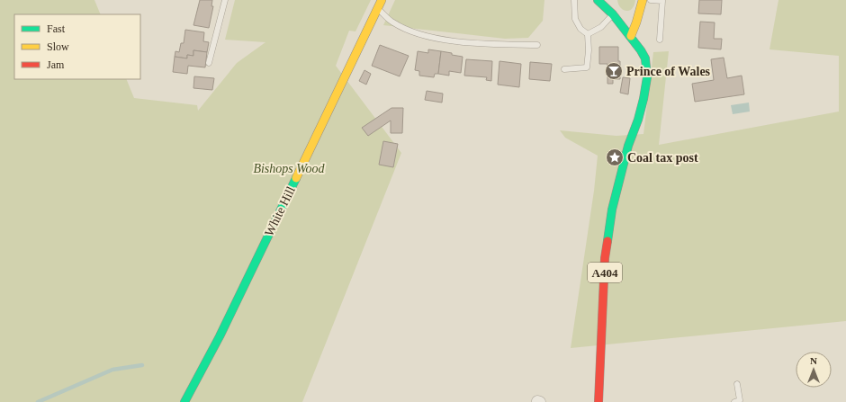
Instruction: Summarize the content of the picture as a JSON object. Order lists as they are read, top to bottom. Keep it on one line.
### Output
{"streets":{"street":["White Hill","A404"]},"parks":["Bishops Wood"],"places":{"bar":["Prince of Wales"],"place":["Coal tax post"]},"legend":["Fast","Slow","Jam"],"north":"top"}
